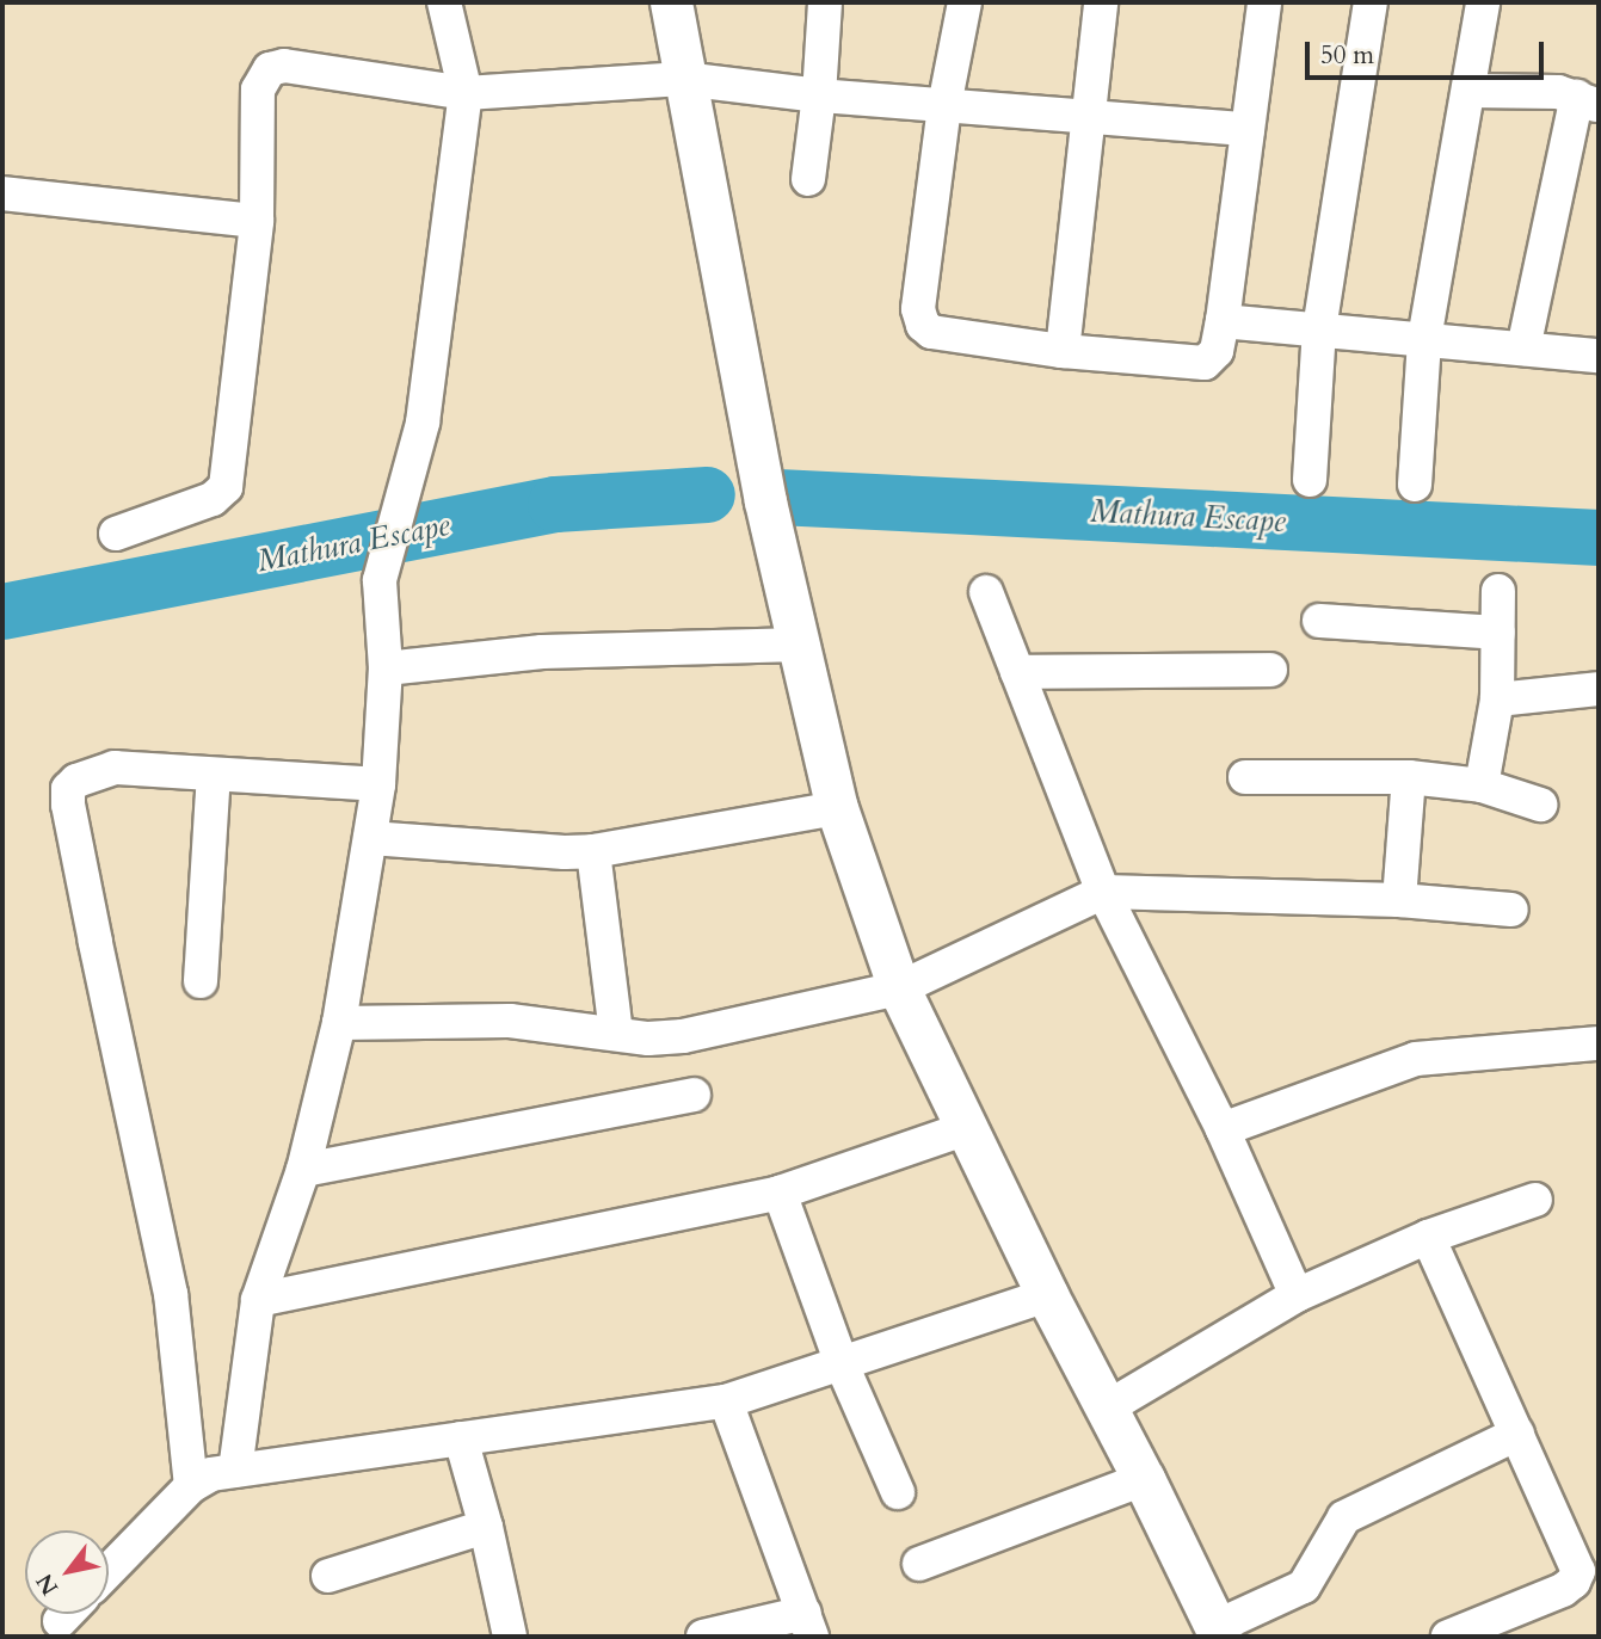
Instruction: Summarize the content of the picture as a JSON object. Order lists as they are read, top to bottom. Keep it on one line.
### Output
{"water":["Mathura Escape"],"scale_bar":"50 m","north":"bottom left"}
